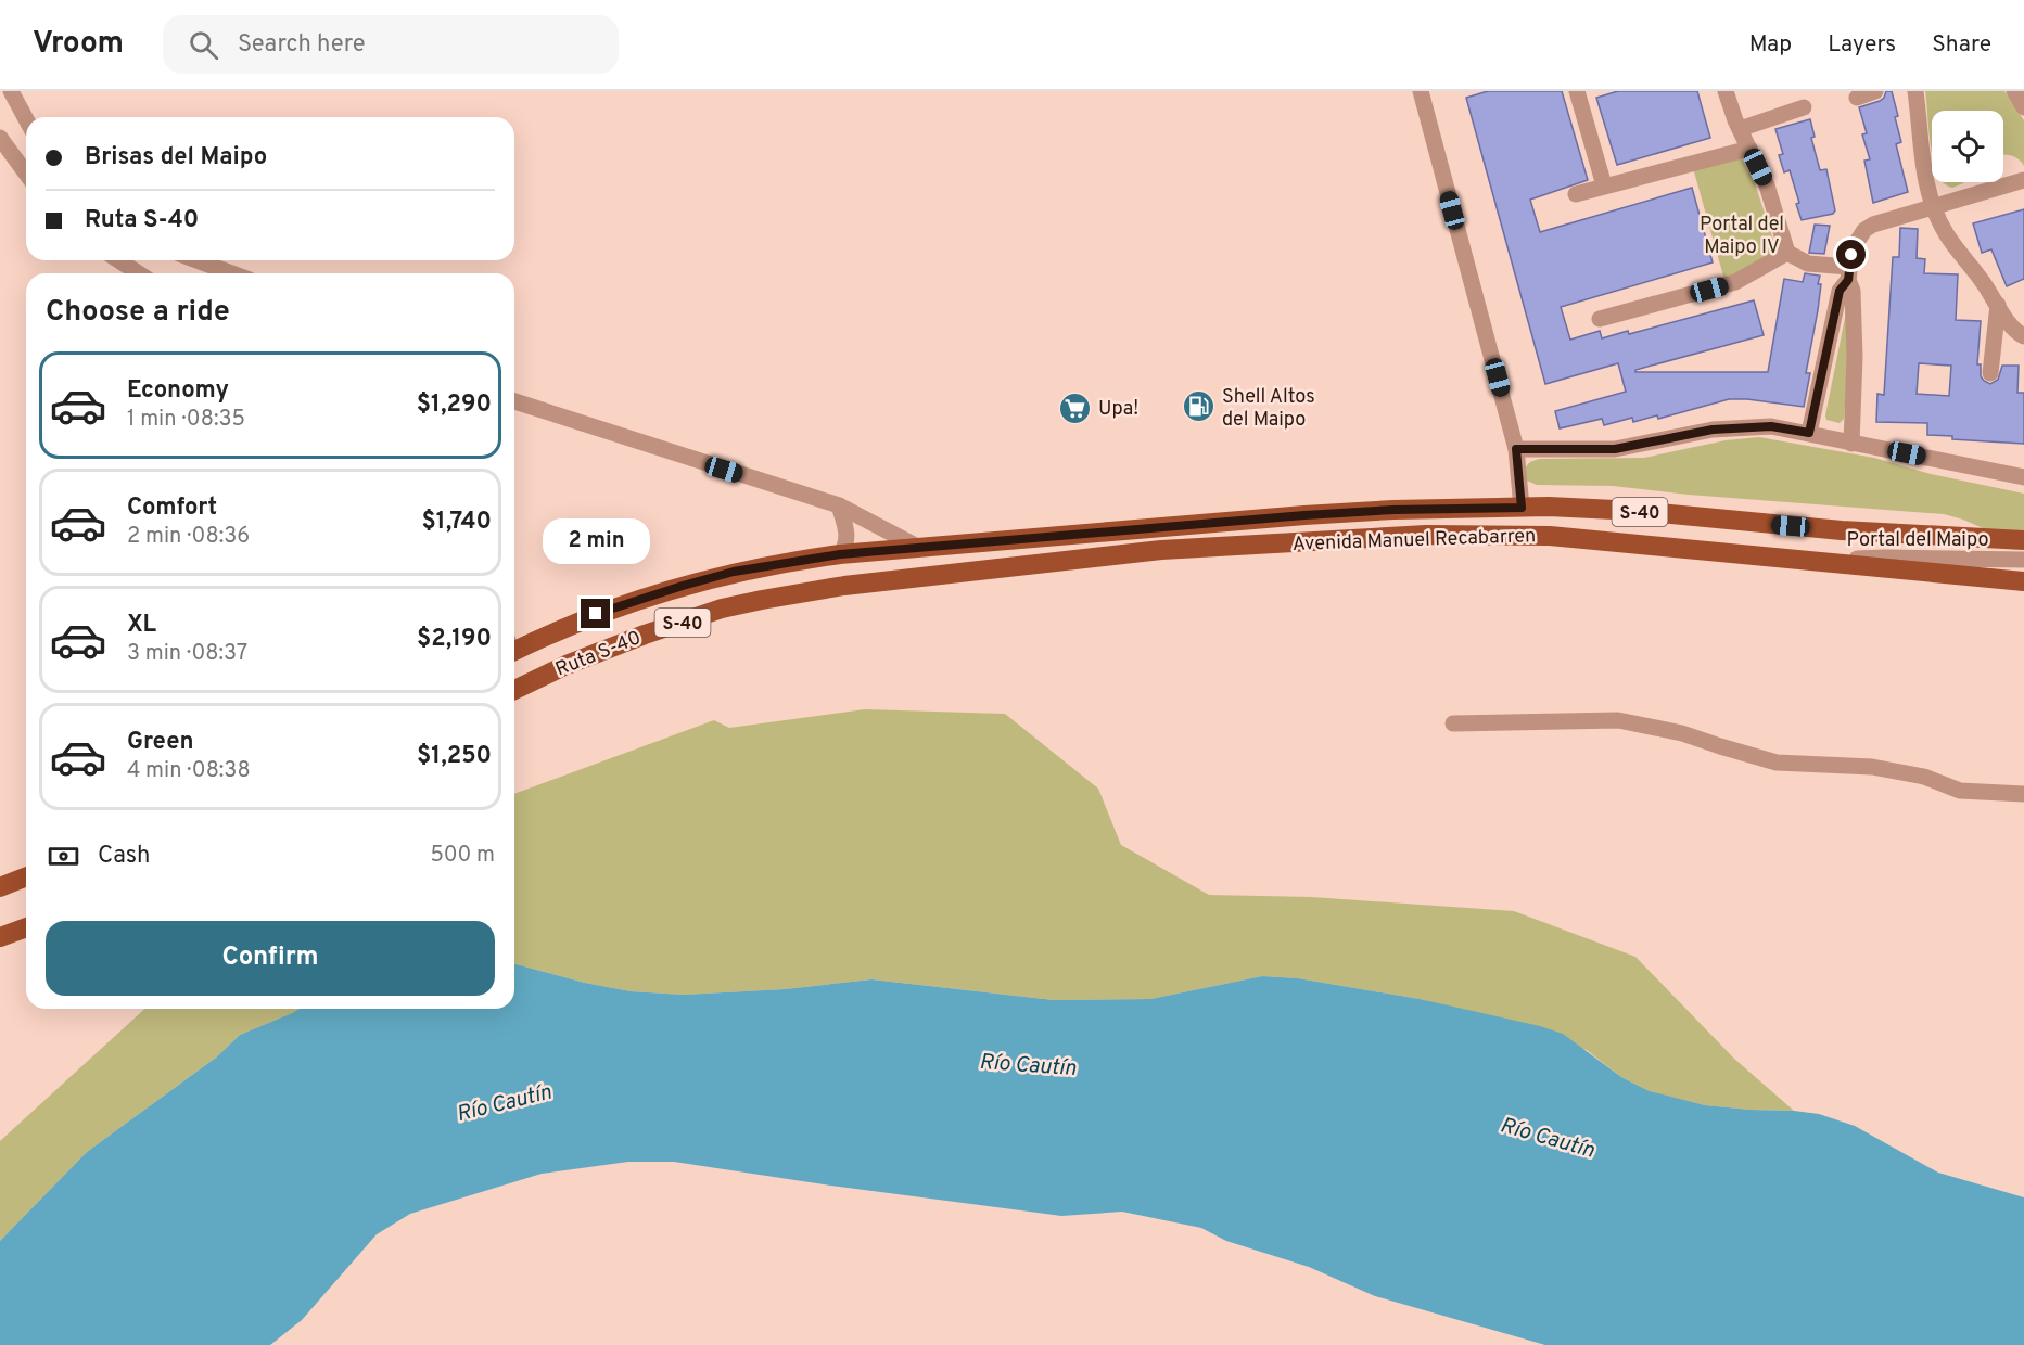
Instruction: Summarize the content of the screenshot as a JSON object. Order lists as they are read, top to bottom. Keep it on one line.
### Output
{"streets":{"main road":["S-40","Avenida Manuel Recabarren","Ruta S-40"],"street":["Portal del Maipo"]},"crossings":[["Avenida Manuel Recabarren","Portal del Maipo"],["Avenida Manuel Recabarren","Ruta S-40"]],"water":["Río Cautín"],"parks":["Portal del Maipo IV"],"places":{"fuel station":["Shell Altos del Maipo"],"supermarket":["Upa!"]},"page":{"header":"Vroom","search":"Search here","nav":["Map","Layers","Share"],"banner":["Brisas del Maipo","Ruta S-40"],"heading":"Choose a ride","list":[{"name":"Economy","note":"1 min · 08:35","value":"$1,290"},{"name":"Comfort","note":"2 min · 08:36","value":"$1,740"},{"name":"XL","note":"3 min · 08:37","value":"$2,190"},{"name":"Green","note":"4 min · 08:38","value":"$1,250"}],"bubble":"2 min","pay":["Cash","500 m"],"buttons":"Confirm"}}
